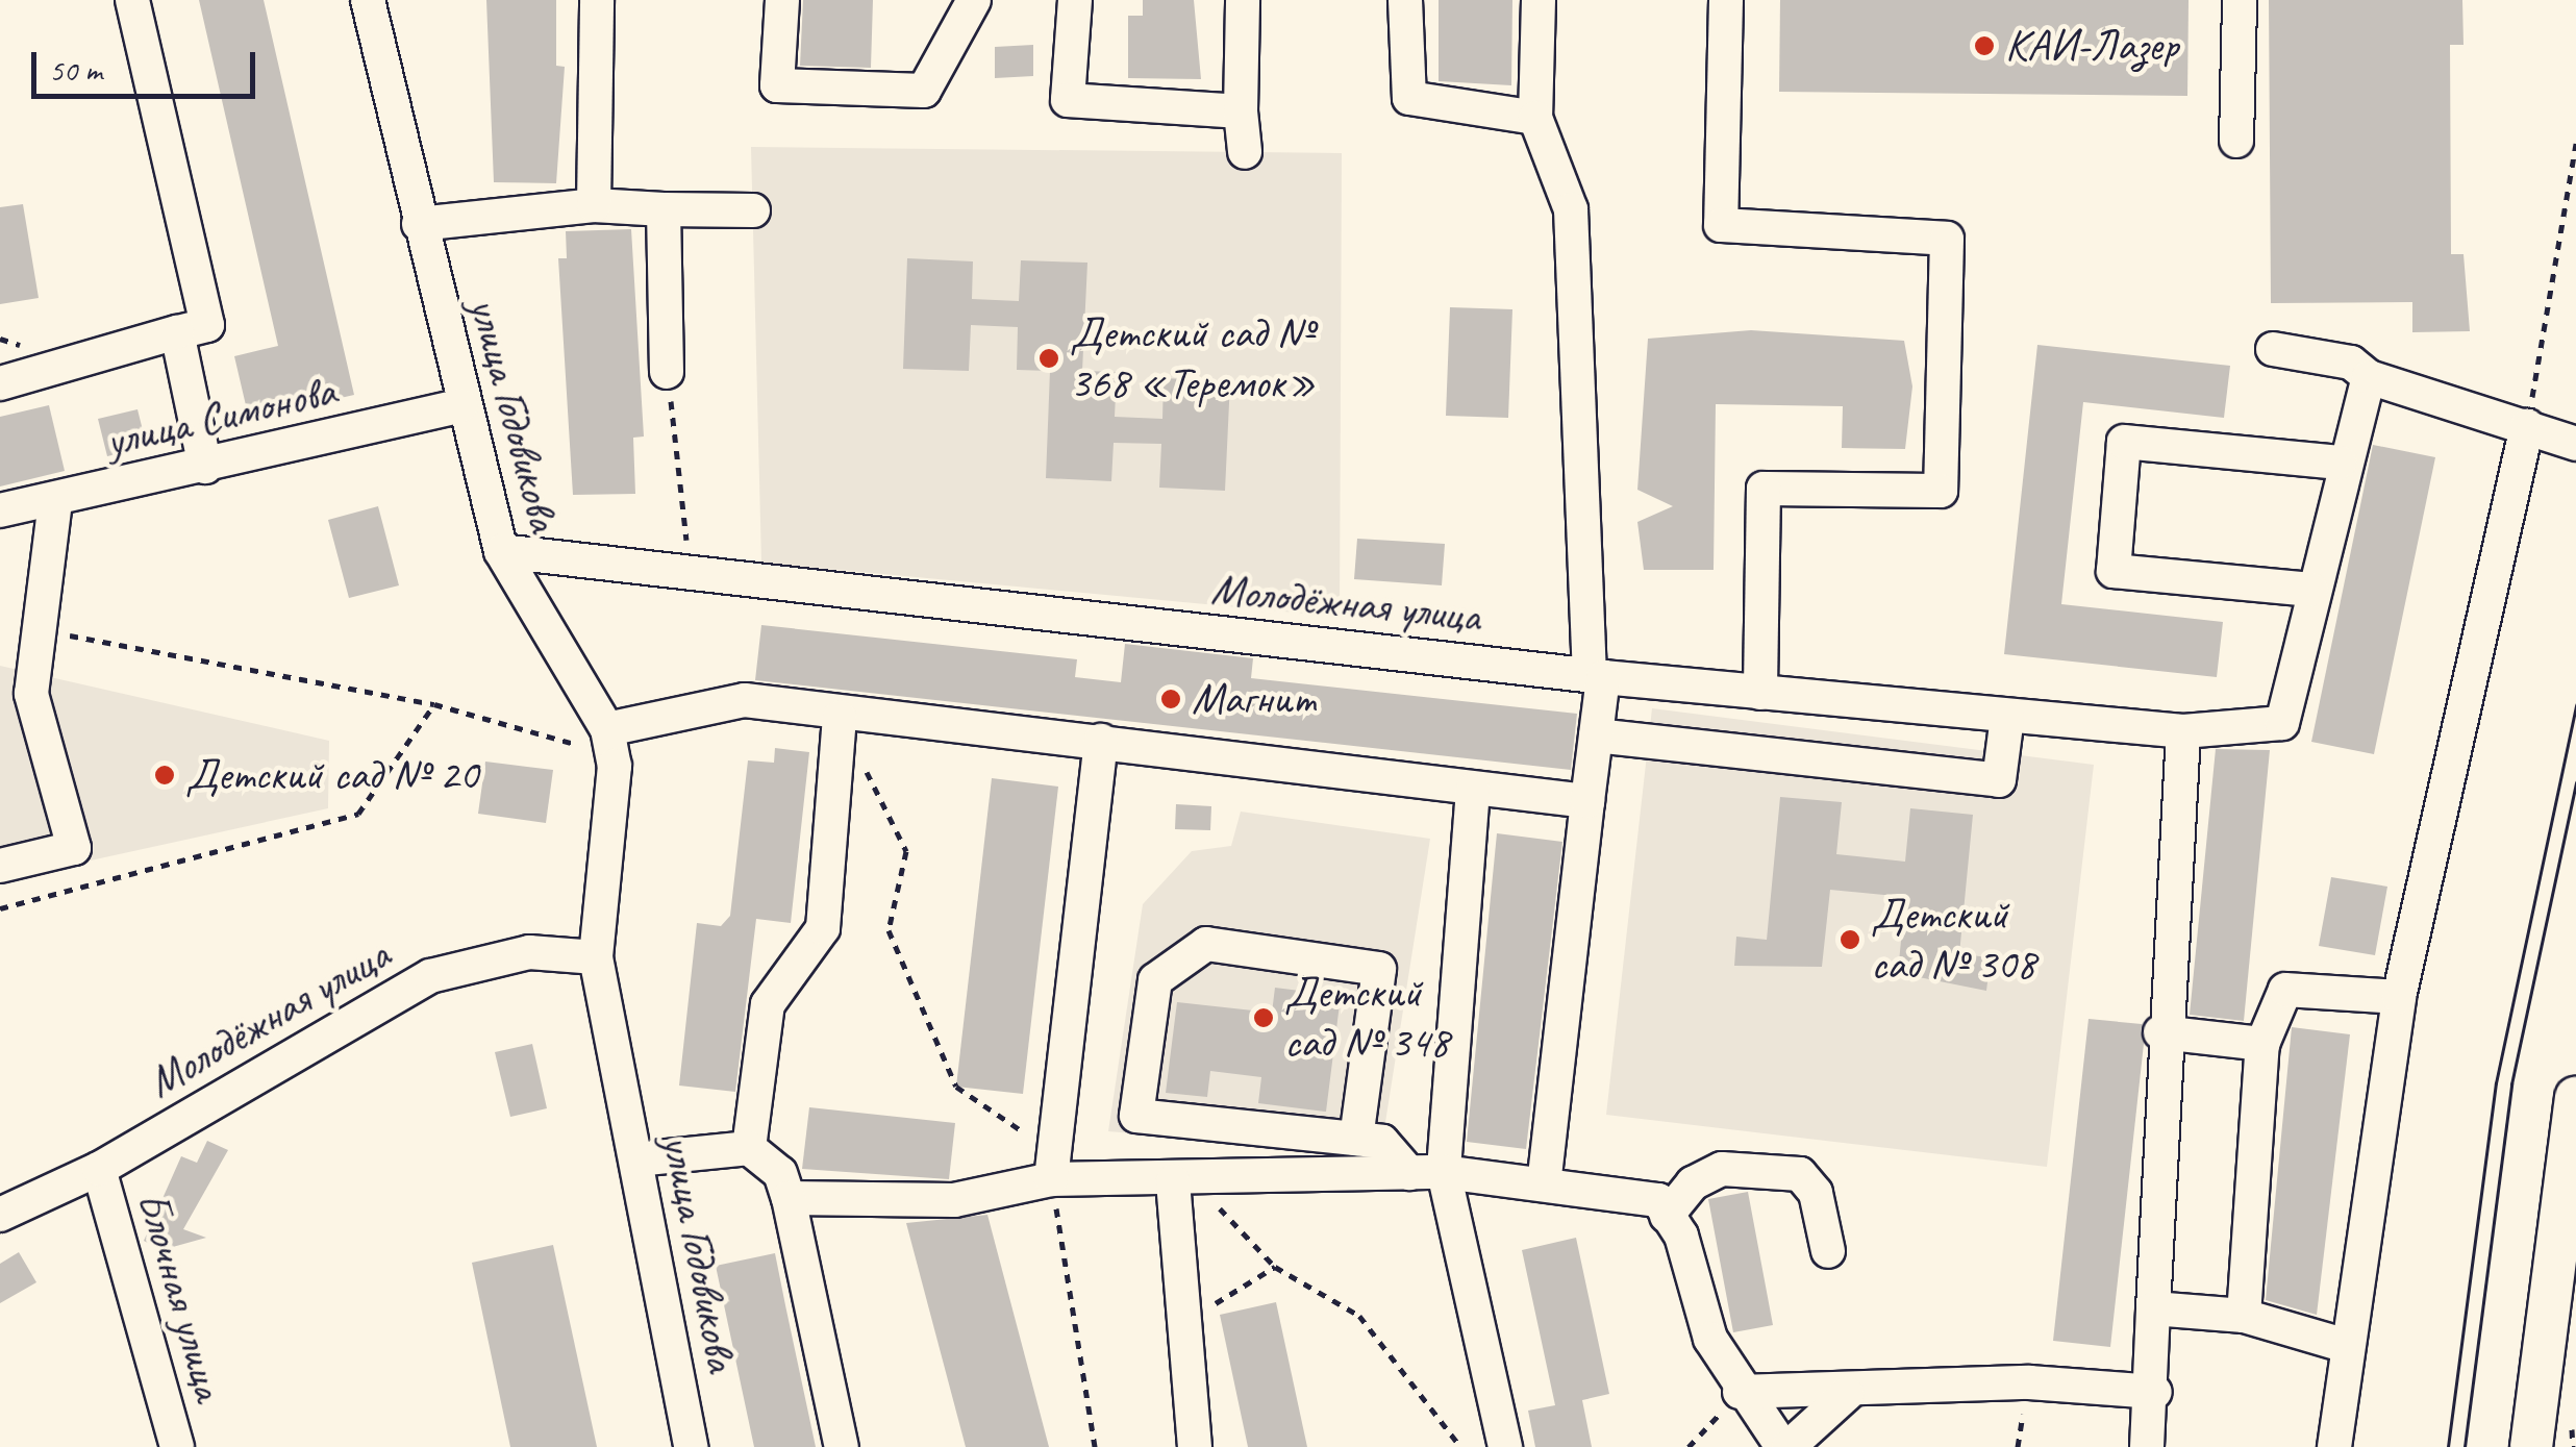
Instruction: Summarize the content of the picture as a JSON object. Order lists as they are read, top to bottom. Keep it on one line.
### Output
{"streets":{"street":["улица Годовикова","улица Симонова","Молодёжная улица","Блочная улица"]},"crossings":[["улица Годовикова","улица Симонова"],["улица Годовикова","Молодёжная улица"],["Молодёжная улица","Блочная улица"]],"places":["КАИ-Лазер","Детский сад № 368 «Теремок»","Магнит","Детский сад № 20","Детский сад № 308","Детский сад № 348"],"scale_bar":"50 m"}
